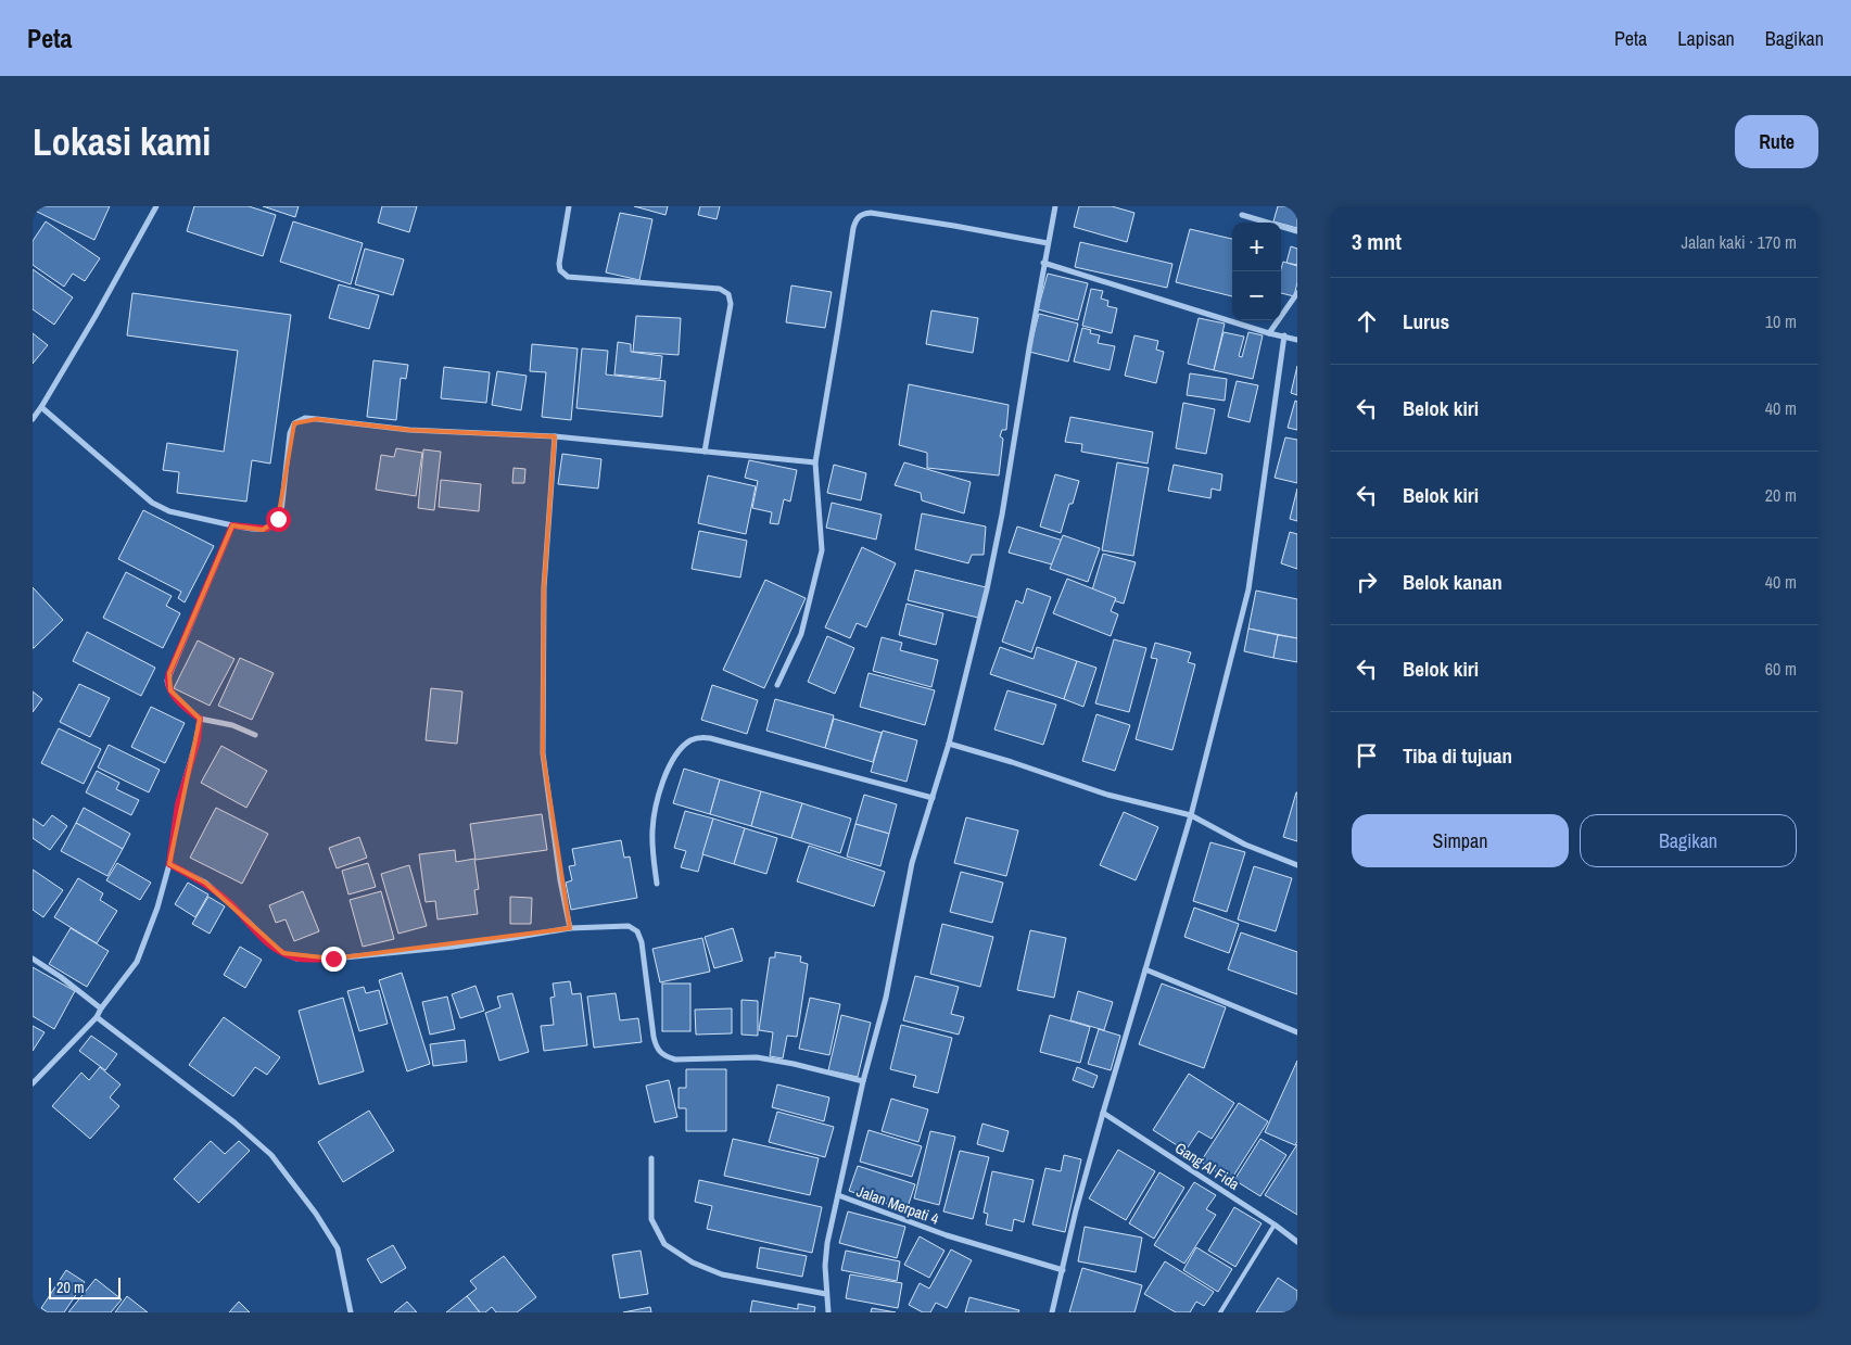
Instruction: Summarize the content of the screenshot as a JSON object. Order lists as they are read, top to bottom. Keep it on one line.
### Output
{"streets":{"street":["Gang Al Fida","Jalan Merpati 4"]},"scale_bar":"20 m","page":{"header":"Peta","nav":["Peta","Lapisan","Bagikan"],"buttons":["Rute",["Simpan","Bagikan"]],"title":"Lokasi kami","heading":["3 mnt","Jalan kaki · 170 m"],"map_buttons":["+","−"],"list":[["Lurus","10 m"],["Belok kiri","40 m"],["Belok kiri","20 m"],["Belok kanan","40 m"],["Belok kiri","60 m"],"Tiba di tujuan"],"scale":"20 m"}}
